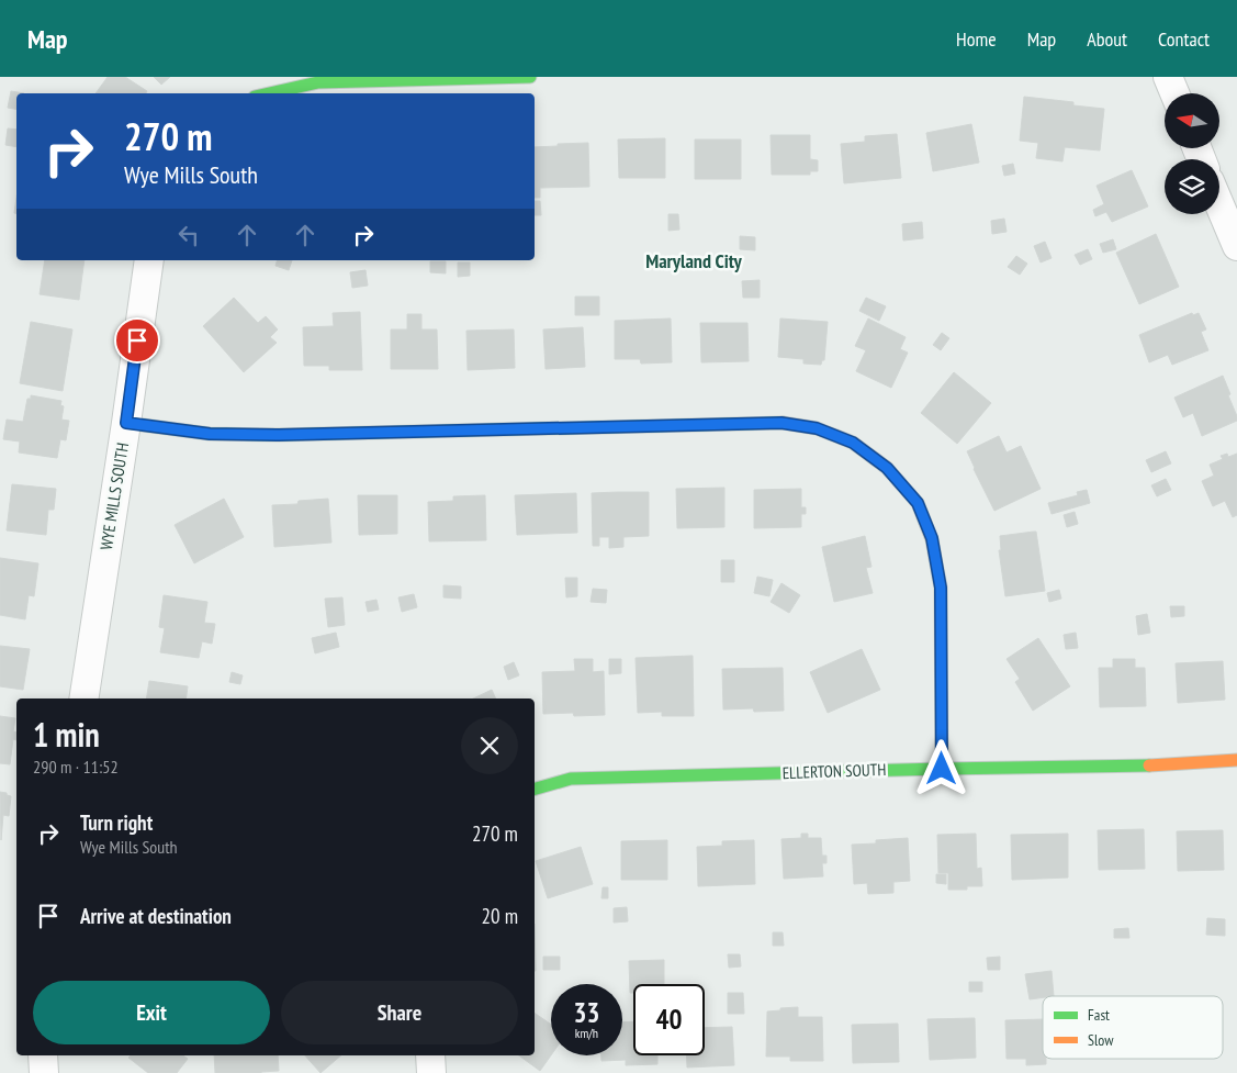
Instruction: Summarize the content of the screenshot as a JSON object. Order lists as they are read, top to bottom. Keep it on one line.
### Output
{"streets":{"street":["WYE MILLS SOUTH","ELLERTON SOUTH"]},"districts":["Maryland City"],"legend":["Fast","Slow"],"north":"left","page":{"header":"Map","nav":["Home","Map","About","Contact"],"turn":["270 m","Wye Mills South"],"heading":["1 min","290 m · 11:52"],"list":[{"name":"Turn right","note":"Wye Mills South","value":"270 m"},{"name":"Arrive at destination","value":"20 m"}],"buttons":["Exit","Share"],"speed":"33 km/h","limit":"40"}}
